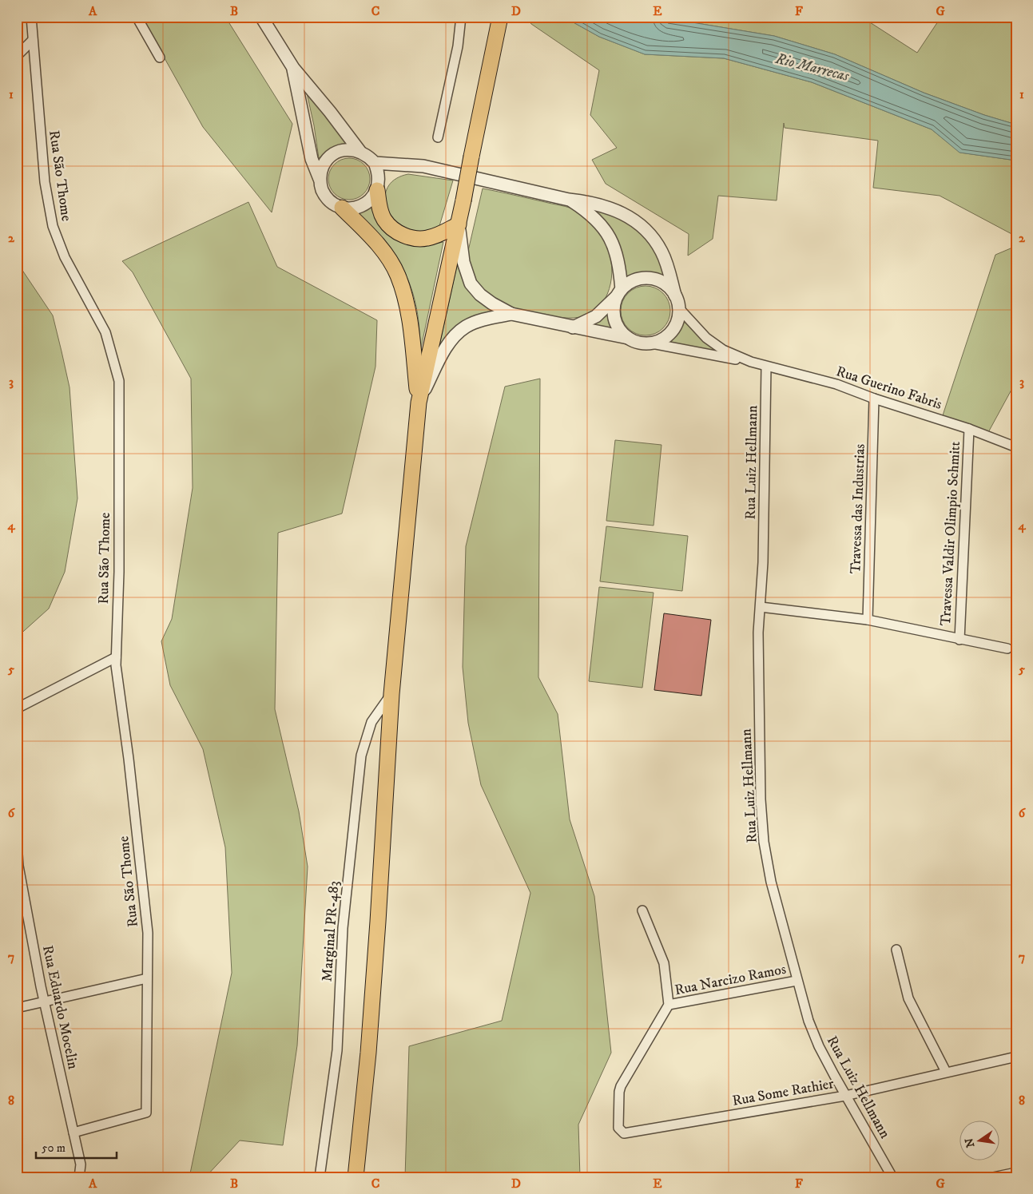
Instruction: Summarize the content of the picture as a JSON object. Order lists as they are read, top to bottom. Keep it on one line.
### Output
{"streets":{"street":["Rua São Thome","Rua Guerino Fabris","Rua Luiz Hellmann","Travessa das Industrias","Travessa Valdir Olimpio Schmitt","Marginal PR-483","Rua Narcizo Ramos","Rua Eduardo Mocelin","Rua Some Rathier"]},"crossings":[["Rua São Thome","Rua Eduardo Mocelin"],["Rua Guerino Fabris","Rua Luiz Hellmann"],["Rua Guerino Fabris","Travessa das Industrias"],["Rua Guerino Fabris","Travessa Valdir Olimpio Schmitt"],["Rua Luiz Hellmann","Rua Narcizo Ramos"],["Rua Luiz Hellmann","Rua Some Rathier"],["Rua Narcizo Ramos","Rua Some Rathier"]],"water":["Rio Marrecas"],"scale_bar":"50 m","north":"left","grid":{"columns":["A","B","C","D","E","F","G"],"rows":["1","2","3","4","5","6","7","8"]}}
